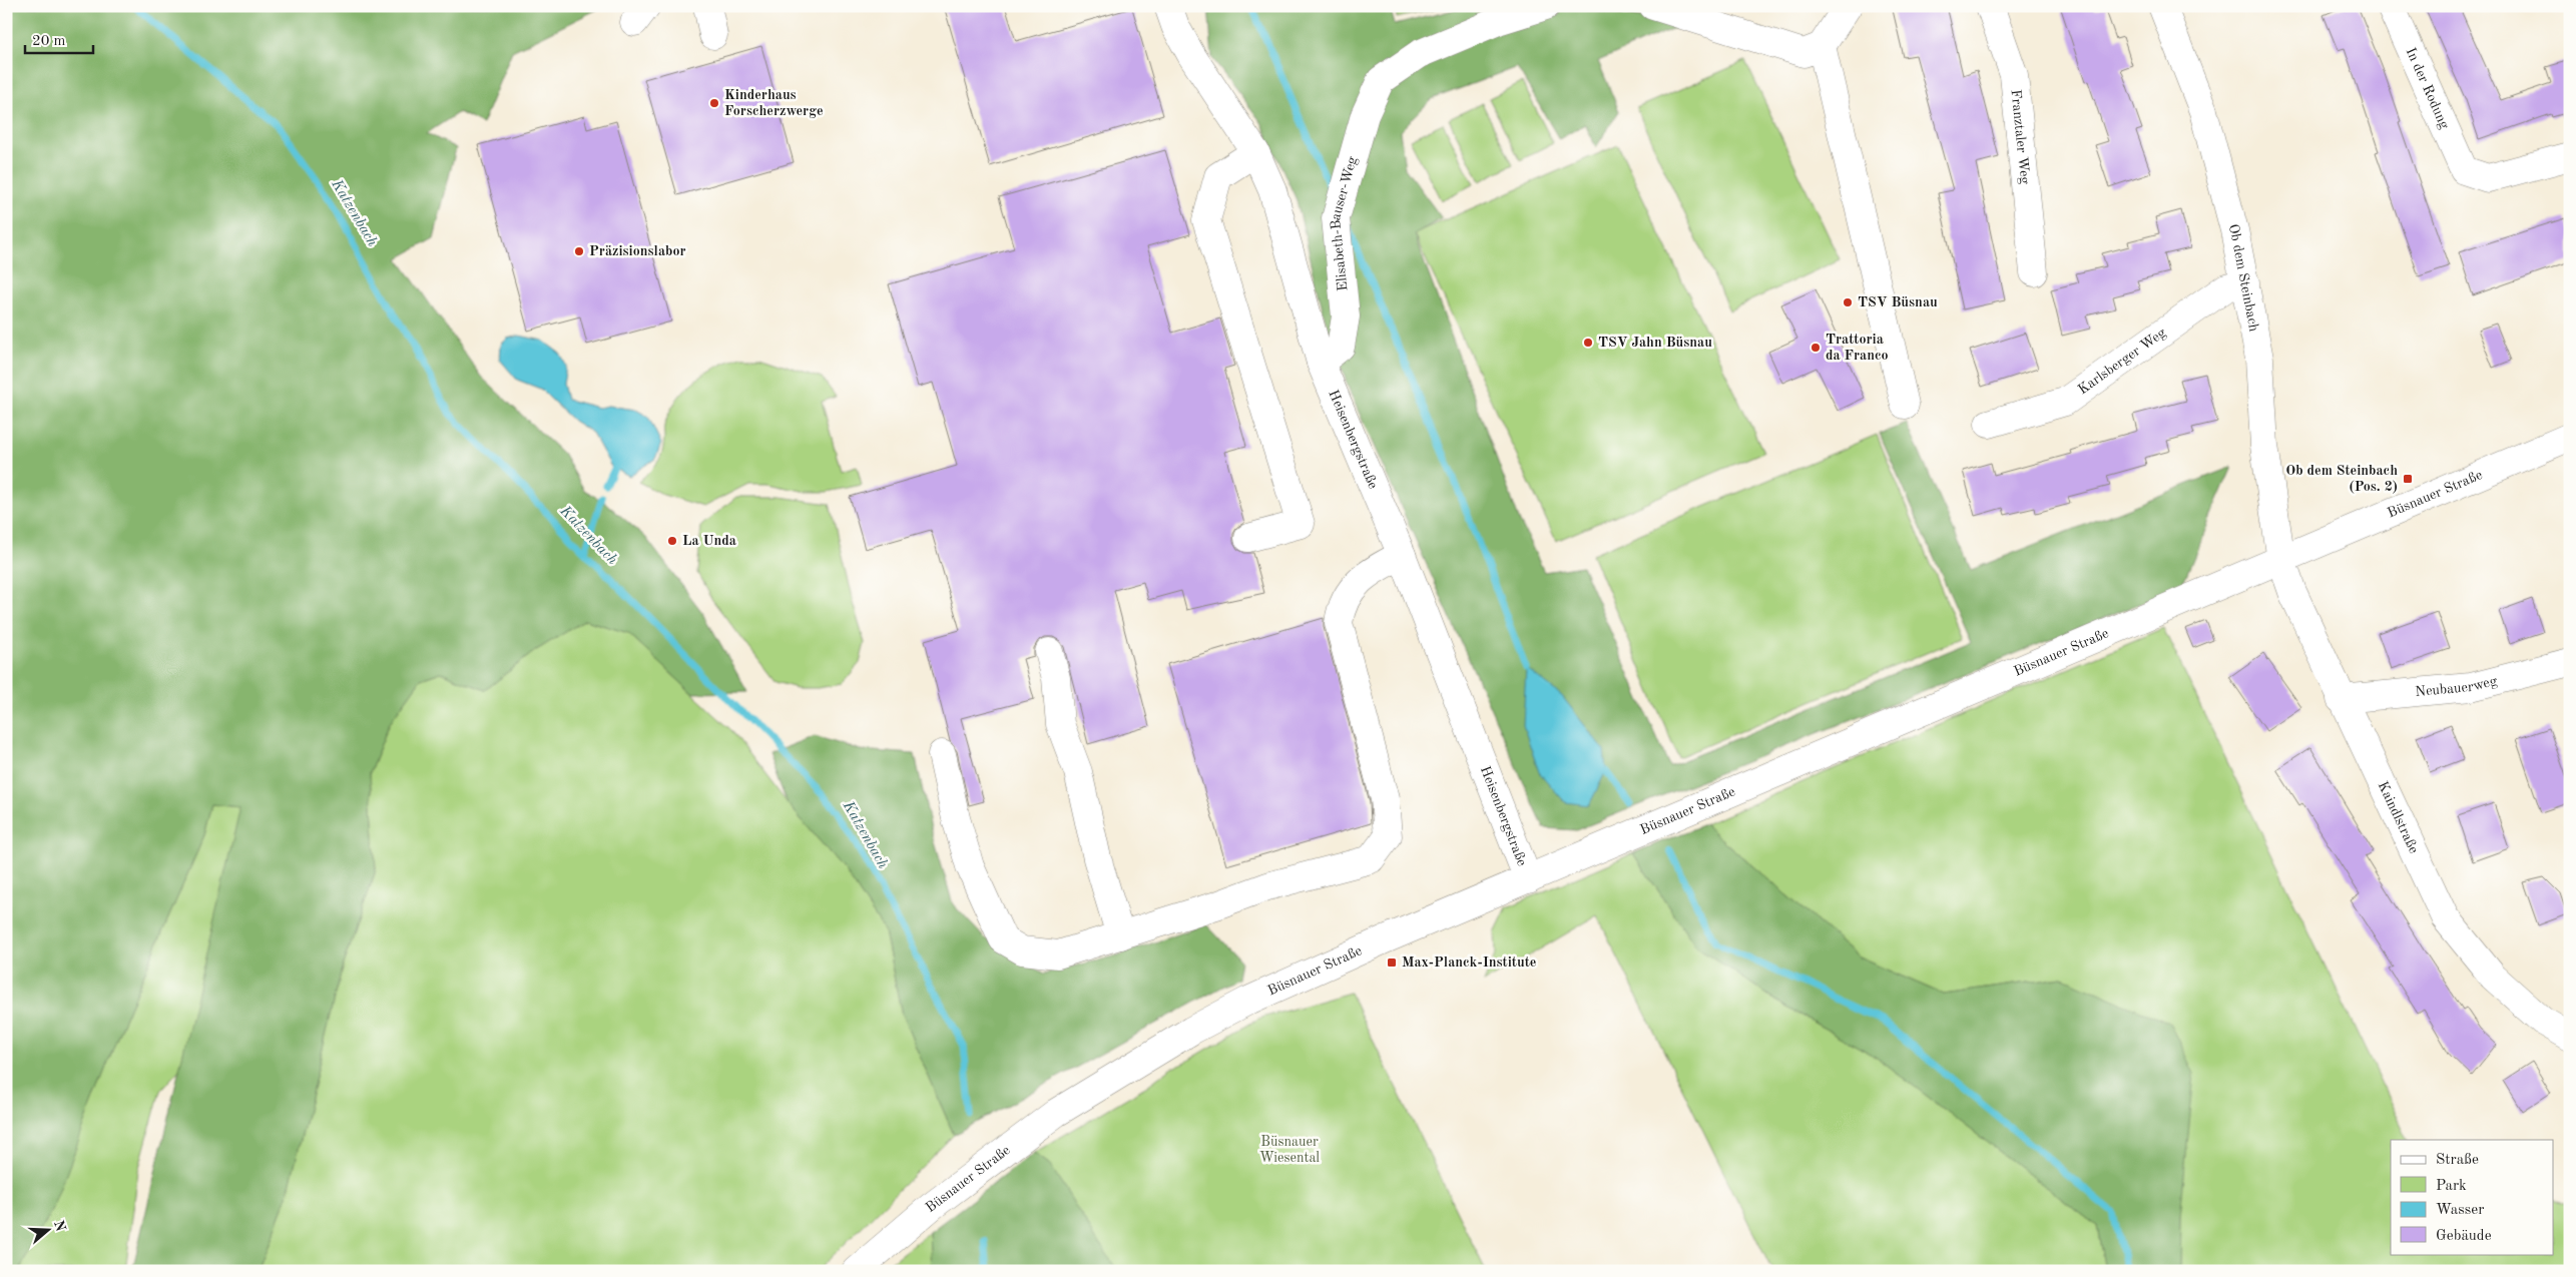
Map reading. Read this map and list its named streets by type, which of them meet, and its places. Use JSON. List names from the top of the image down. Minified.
{"streets":{"street":["In der Rodung","Franztaler Weg","Elisabeth-Bauser-Weg","Ob dem Steinbach","Karlsberger Weg","Heisenbergstraße","Büsnauer Straße","Neubauerweg","Kaindlstraße"]},"crossings":[["Elisabeth-Bauser-Weg","Heisenbergstraße"],["Ob dem Steinbach","Karlsberger Weg"],["Ob dem Steinbach","Büsnauer Straße"],["Ob dem Steinbach","Kaindlstraße"],["Heisenbergstraße","Büsnauer Straße"],["Büsnauer Straße","Kaindlstraße"],["Neubauerweg","Kaindlstraße"]],"water":["Katzenbach"],"parks":["Büsnauer Wiesental"],"places":{"other":["Kinderhaus Forscherzwerge","Präzisionslabor","TSV Büsnau","TSV Jahn Büsnau","Trattoria da Franco","La Unda"],"transit":["Ob dem Steinbach (Pos. 2)","Max-Planck-Institute"]},"legend":["Straße","Park","Wasser","Gebäude"],"scale_bar":"20 m","north":"right"}
